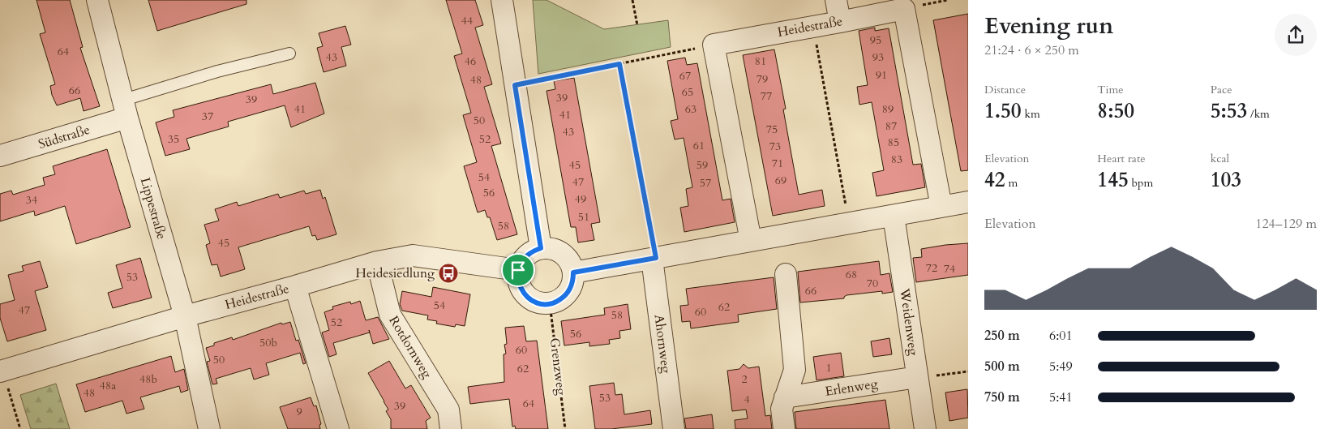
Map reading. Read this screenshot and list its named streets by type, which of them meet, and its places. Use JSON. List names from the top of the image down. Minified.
{"streets":{"street":["Heidestraße","Südstraße","Lippestraße","Weidenweg","Ahornweg","Rotdornweg","Erlenweg"],"path":["Grenzweg"]},"crossings":[["Heidestraße","Lippestraße"],["Heidestraße","Rotdornweg"],["Heidestraße","Grenzweg"],["Südstraße","Lippestraße"],["Weidenweg","Erlenweg"]],"places":{"bus stop":["Heidesiedlung"]},"house_numbers":["44","95","64","43","93","46","81","91","67","79","48","66","65","77","39","39","41","63","89","41","37","50","87","75","43","35","52","85","61","73","83","71","45","59","54","69","47","57","56","49","34","51","58","45","72","74","68","53","70","66","54","62","47","60","58","52","56","50b","60","50","1","62","48b","2","48a","48","53","4","64","39","9"],"page":{"heading":["Evening run","21:24 · 6 × 250 m"],"stats":[["Distance","1.50 km"],["Time","8:50"],["Pace","5:53 /km"],["Elevation","42 m"],["Heart rate","145 bpm"],["kcal","103"]],"chart":["Elevation","124–129 m"],"list":[{"name":"250 m","note":"6:01"},{"name":"500 m","note":"5:49"},{"name":"750 m","note":"5:41"}]}}
